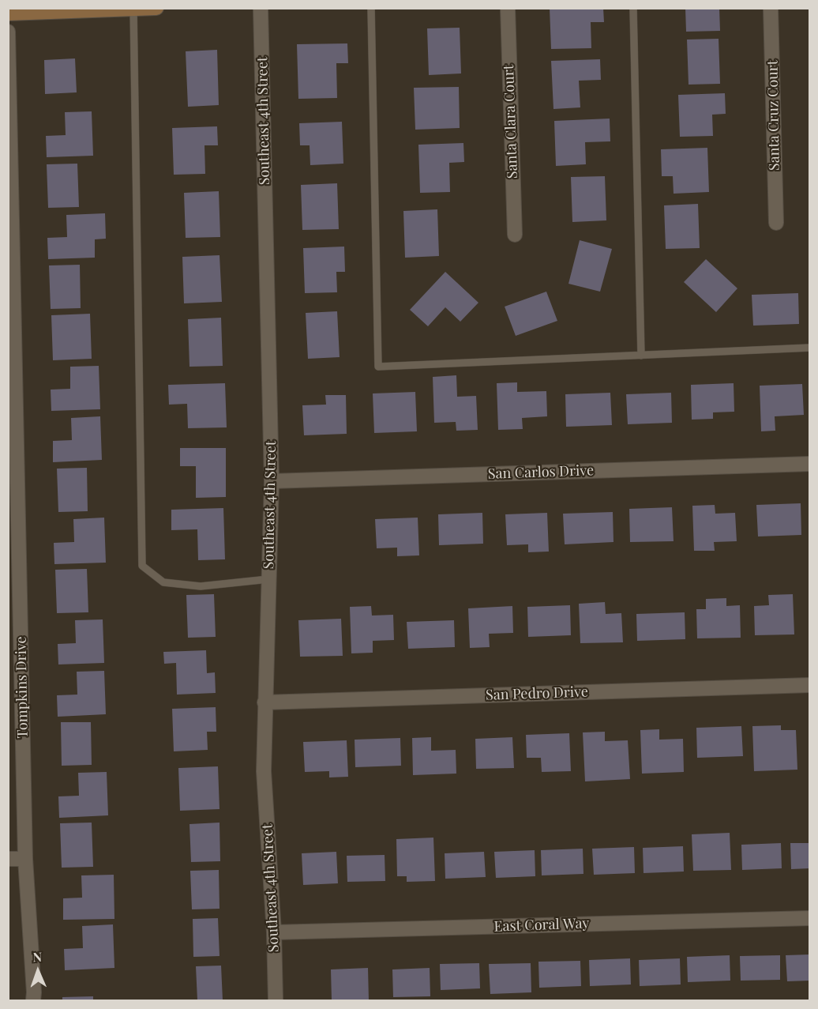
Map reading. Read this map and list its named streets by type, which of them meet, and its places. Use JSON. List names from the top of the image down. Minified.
{"streets":{"street":["Santa Cruz Court","Southeast 4th Street","Santa Clara Court","San Carlos Drive","Tompkins Drive","San Pedro Drive","East Coral Way"]},"crossings":[["Southeast 4th Street","San Carlos Drive"],["Southeast 4th Street","San Pedro Drive"],["Southeast 4th Street","East Coral Way"]],"north":"top"}
